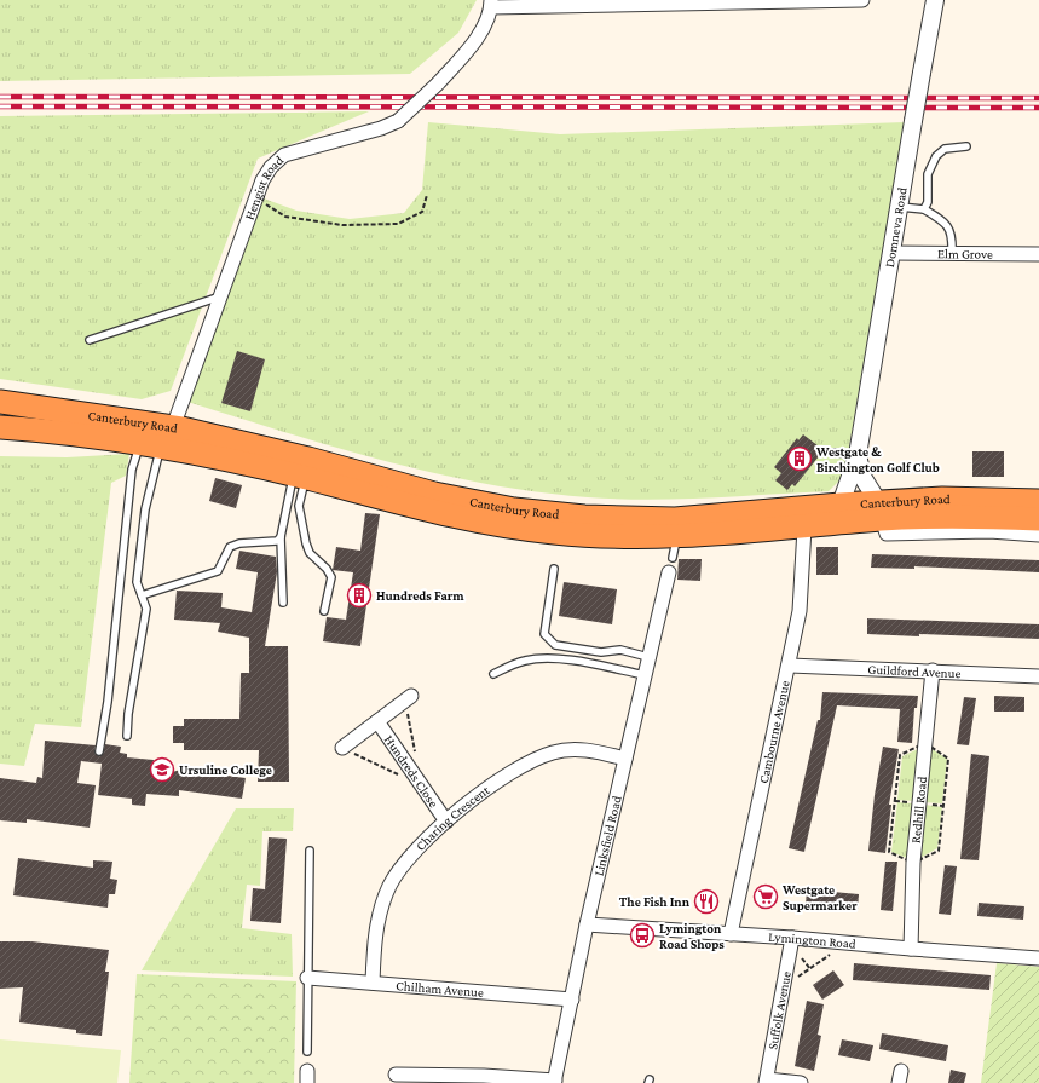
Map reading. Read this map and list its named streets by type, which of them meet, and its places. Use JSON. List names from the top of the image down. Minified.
{"streets":{"highway":["Canterbury Road"],"street":["Hengist Road","Domneva Road","Elm Grove","Guildford Avenue","Cambourne Avenue","Hundreds Close","Redhill Road","Charing Crescent","Linksfield Road","Lymington Road","Chilham Avenue","Suffolk Avenue"]},"crossings":[["Hengist Road","Canterbury Road"],["Domneva Road","Elm Grove"],["Domneva Road","Canterbury Road"],["Canterbury Road","Cambourne Avenue"],["Guildford Avenue","Cambourne Avenue"],["Guildford Avenue","Redhill Road"],["Cambourne Avenue","Lymington Road"],["Hundreds Close","Charing Crescent"],["Redhill Road","Lymington Road"],["Charing Crescent","Linksfield Road"],["Charing Crescent","Chilham Avenue"],["Linksfield Road","Lymington Road"],["Linksfield Road","Chilham Avenue"],["Lymington Road","Suffolk Avenue"]],"places":{"building":["Westgate & Birchington Golf Club","Hundreds Farm"],"school or university":["Ursuline College"],"supermarket":["Westgate Supermarker"],"restaurant":["The Fish Inn"],"bus stop":["Lymington Road Shops"]}}
